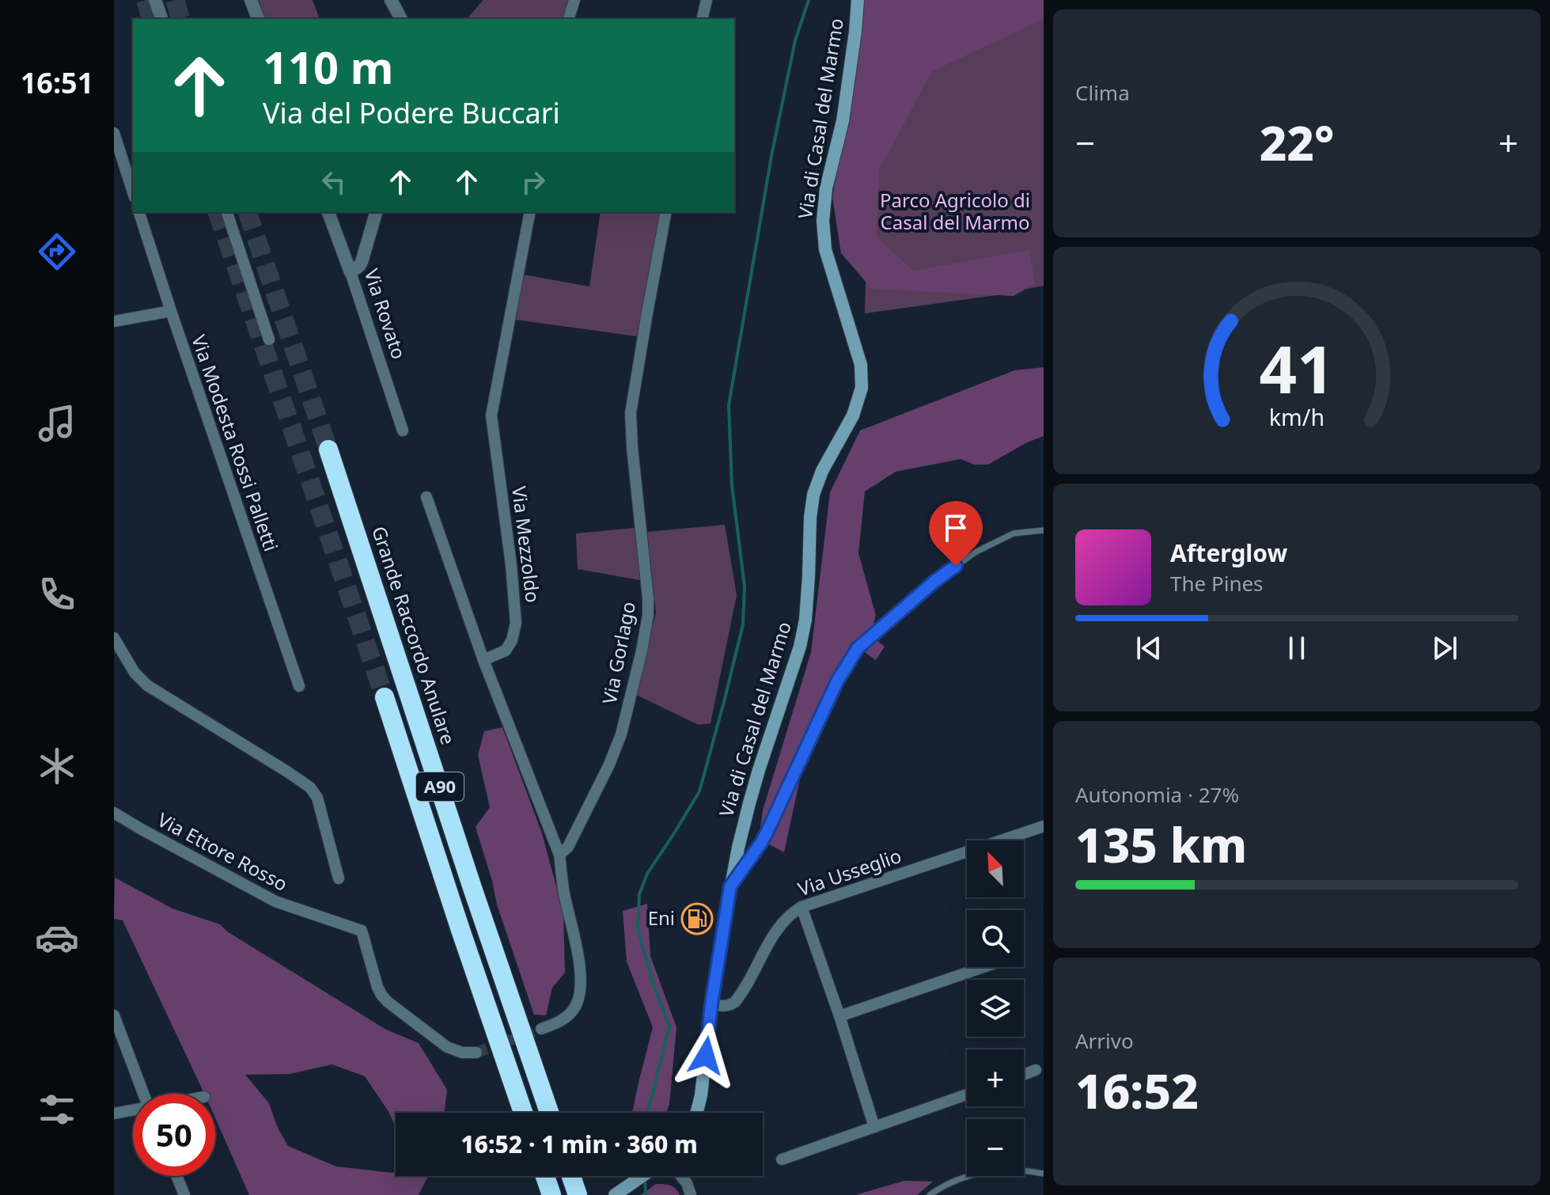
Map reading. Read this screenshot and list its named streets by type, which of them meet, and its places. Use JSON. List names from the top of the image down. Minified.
{"streets":{"highway":["Grande Raccordo Anulare","A90"],"main road":["Via di Casal del Marmo"],"street":["Via Rovato","Via Modesta Rossi Palletti","Via Mezzoldo","Via Gorlago","Via Ettore Rosso","Via Usseglio"]},"crossings":[["Via di Casal del Marmo","Via Usseglio"]],"parks":["Parco Agricolo di Casal del Marmo"],"places":{"fuel station":["Eni"]},"north":"top left","page":{"tabs":"16:51","tile":["Clima",["Autonomia · 27%","135 km"],["Arrivo","16:52"]],"turn":["110 m","Via del Podere Buccari"],"heat":["−","22°","+"],"song":["Afterglow","The Pines"],"map_buttons":["+","−"],"limit":"50","trip":"16:52 · 1 min · 360 m","gauge":["41","km/h"]}}
